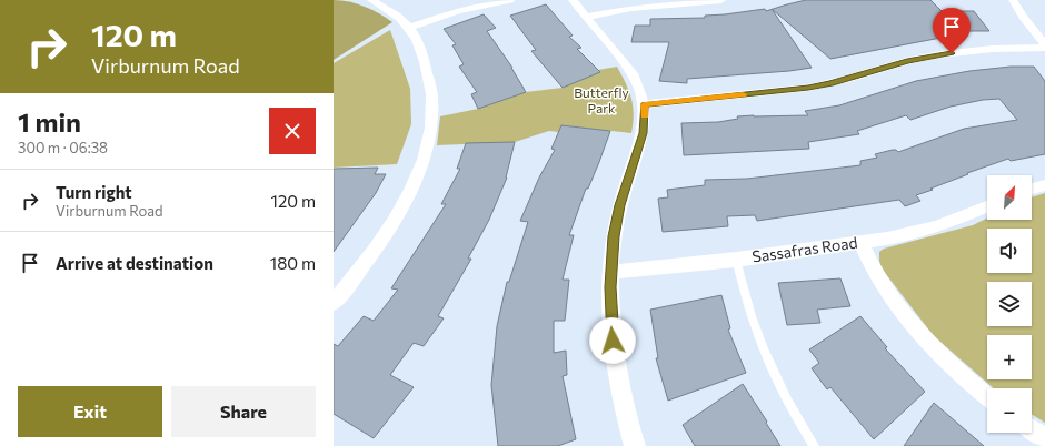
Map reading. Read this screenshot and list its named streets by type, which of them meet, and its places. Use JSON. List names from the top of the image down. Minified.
{"streets":{"street":["Sassafras Road"]},"parks":["Butterfly Park"],"north":"top right","page":{"turn":["120 m","Virburnum Road"],"heading":["1 min","300 m · 06:38"],"list":[{"name":"Turn right","note":"Virburnum Road","value":"120 m"},{"name":"Arrive at destination","value":"180 m"}],"map_buttons":["+","−"],"buttons":["Exit","Share"]}}
